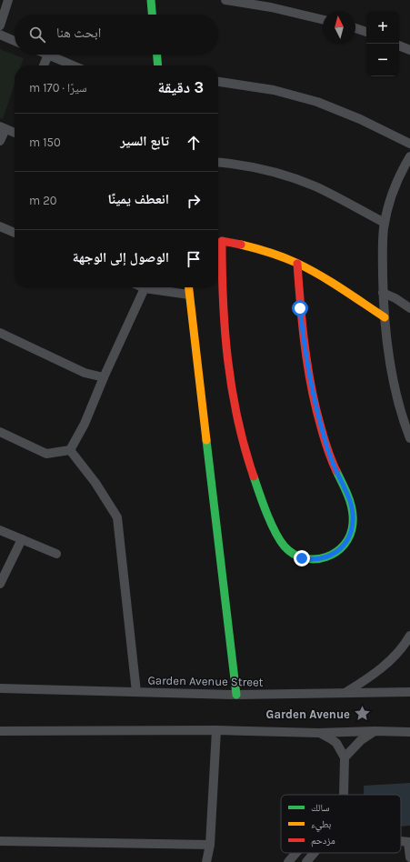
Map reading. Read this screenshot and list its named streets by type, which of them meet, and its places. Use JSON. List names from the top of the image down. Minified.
{"streets":{"street":["Garden Avenue Street"]},"places":{"place":["Garden Avenue"]},"legend":["سالك","بطيء","مزدحم"],"north":"top","page":{"map_buttons":["+","−"],"search":"ابحث هنا","heading":["3 دقيقة","سيرًا · 170 m"],"list":[["تابع السير","150 m"],["انعطف يمينًا","20 m"],"الوصول إلى الوجهة"]}}
